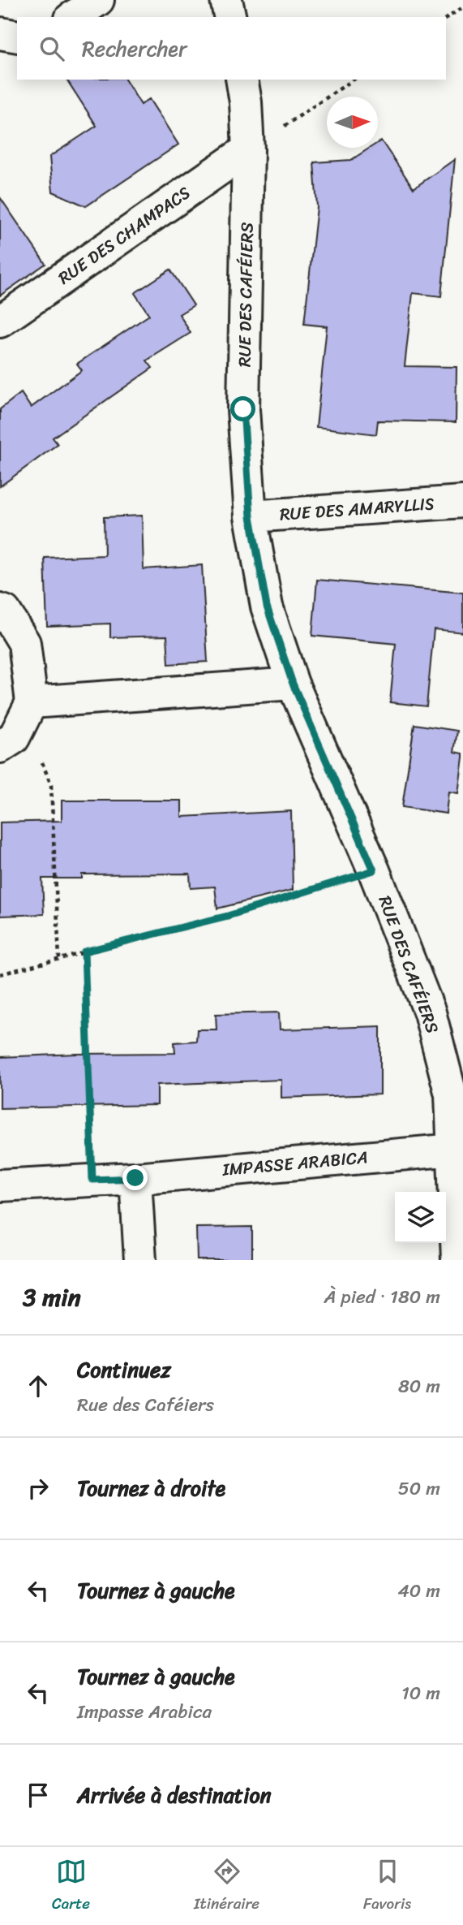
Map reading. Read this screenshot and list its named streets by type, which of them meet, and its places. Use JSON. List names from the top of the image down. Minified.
{"streets":{"street":["RUE DES CHAMPACS","RUE DES CAFÉIERS","RUE DES AMARYLLIS","IMPASSE ARABICA"]},"crossings":[["RUE DES CHAMPACS","RUE DES CAFÉIERS"],["RUE DES CAFÉIERS","RUE DES AMARYLLIS"],["RUE DES CAFÉIERS","IMPASSE ARABICA"]],"north":"right","page":{"search":"Rechercher","heading":["3 min","À pied · 180 m"],"list":[["Continuez","Rue des Caféiers","80 m"],["Tournez à droite","50 m"],["Tournez à gauche","40 m"],["Tournez à gauche","Impasse Arabica","10 m"],"Arrivée à destination"],"nav":["Carte","Itinéraire","Favoris"]}}
